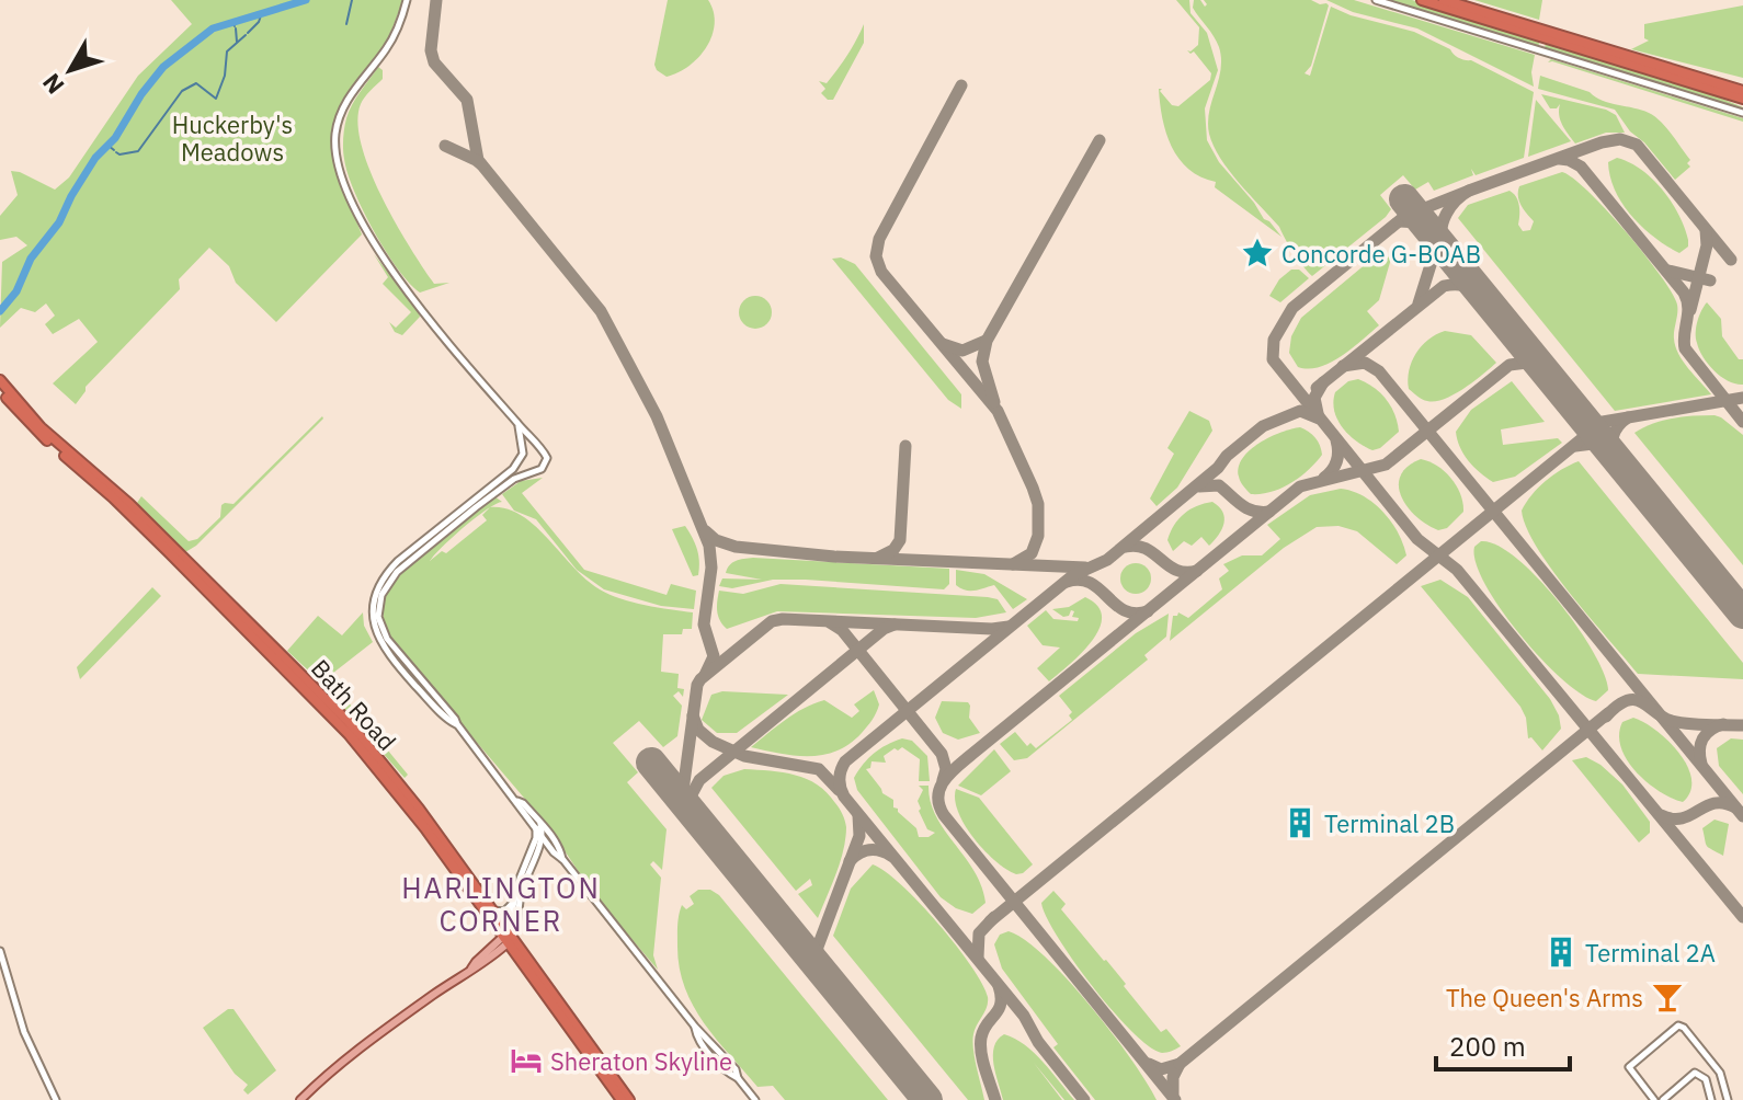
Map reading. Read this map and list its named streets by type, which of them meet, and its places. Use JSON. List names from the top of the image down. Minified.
{"streets":{"highway":["Bath Road"]},"districts":["HARLINGTON CORNER"],"parks":["Huckerby's Meadows"],"places":{"place":["Concorde G-BOAB"],"building":["Terminal 2B","Terminal 2A"],"bar":["The Queen's Arms"],"hotel":["Sheraton Skyline"]},"scale_bar":"200 m","north":"bottom left"}
